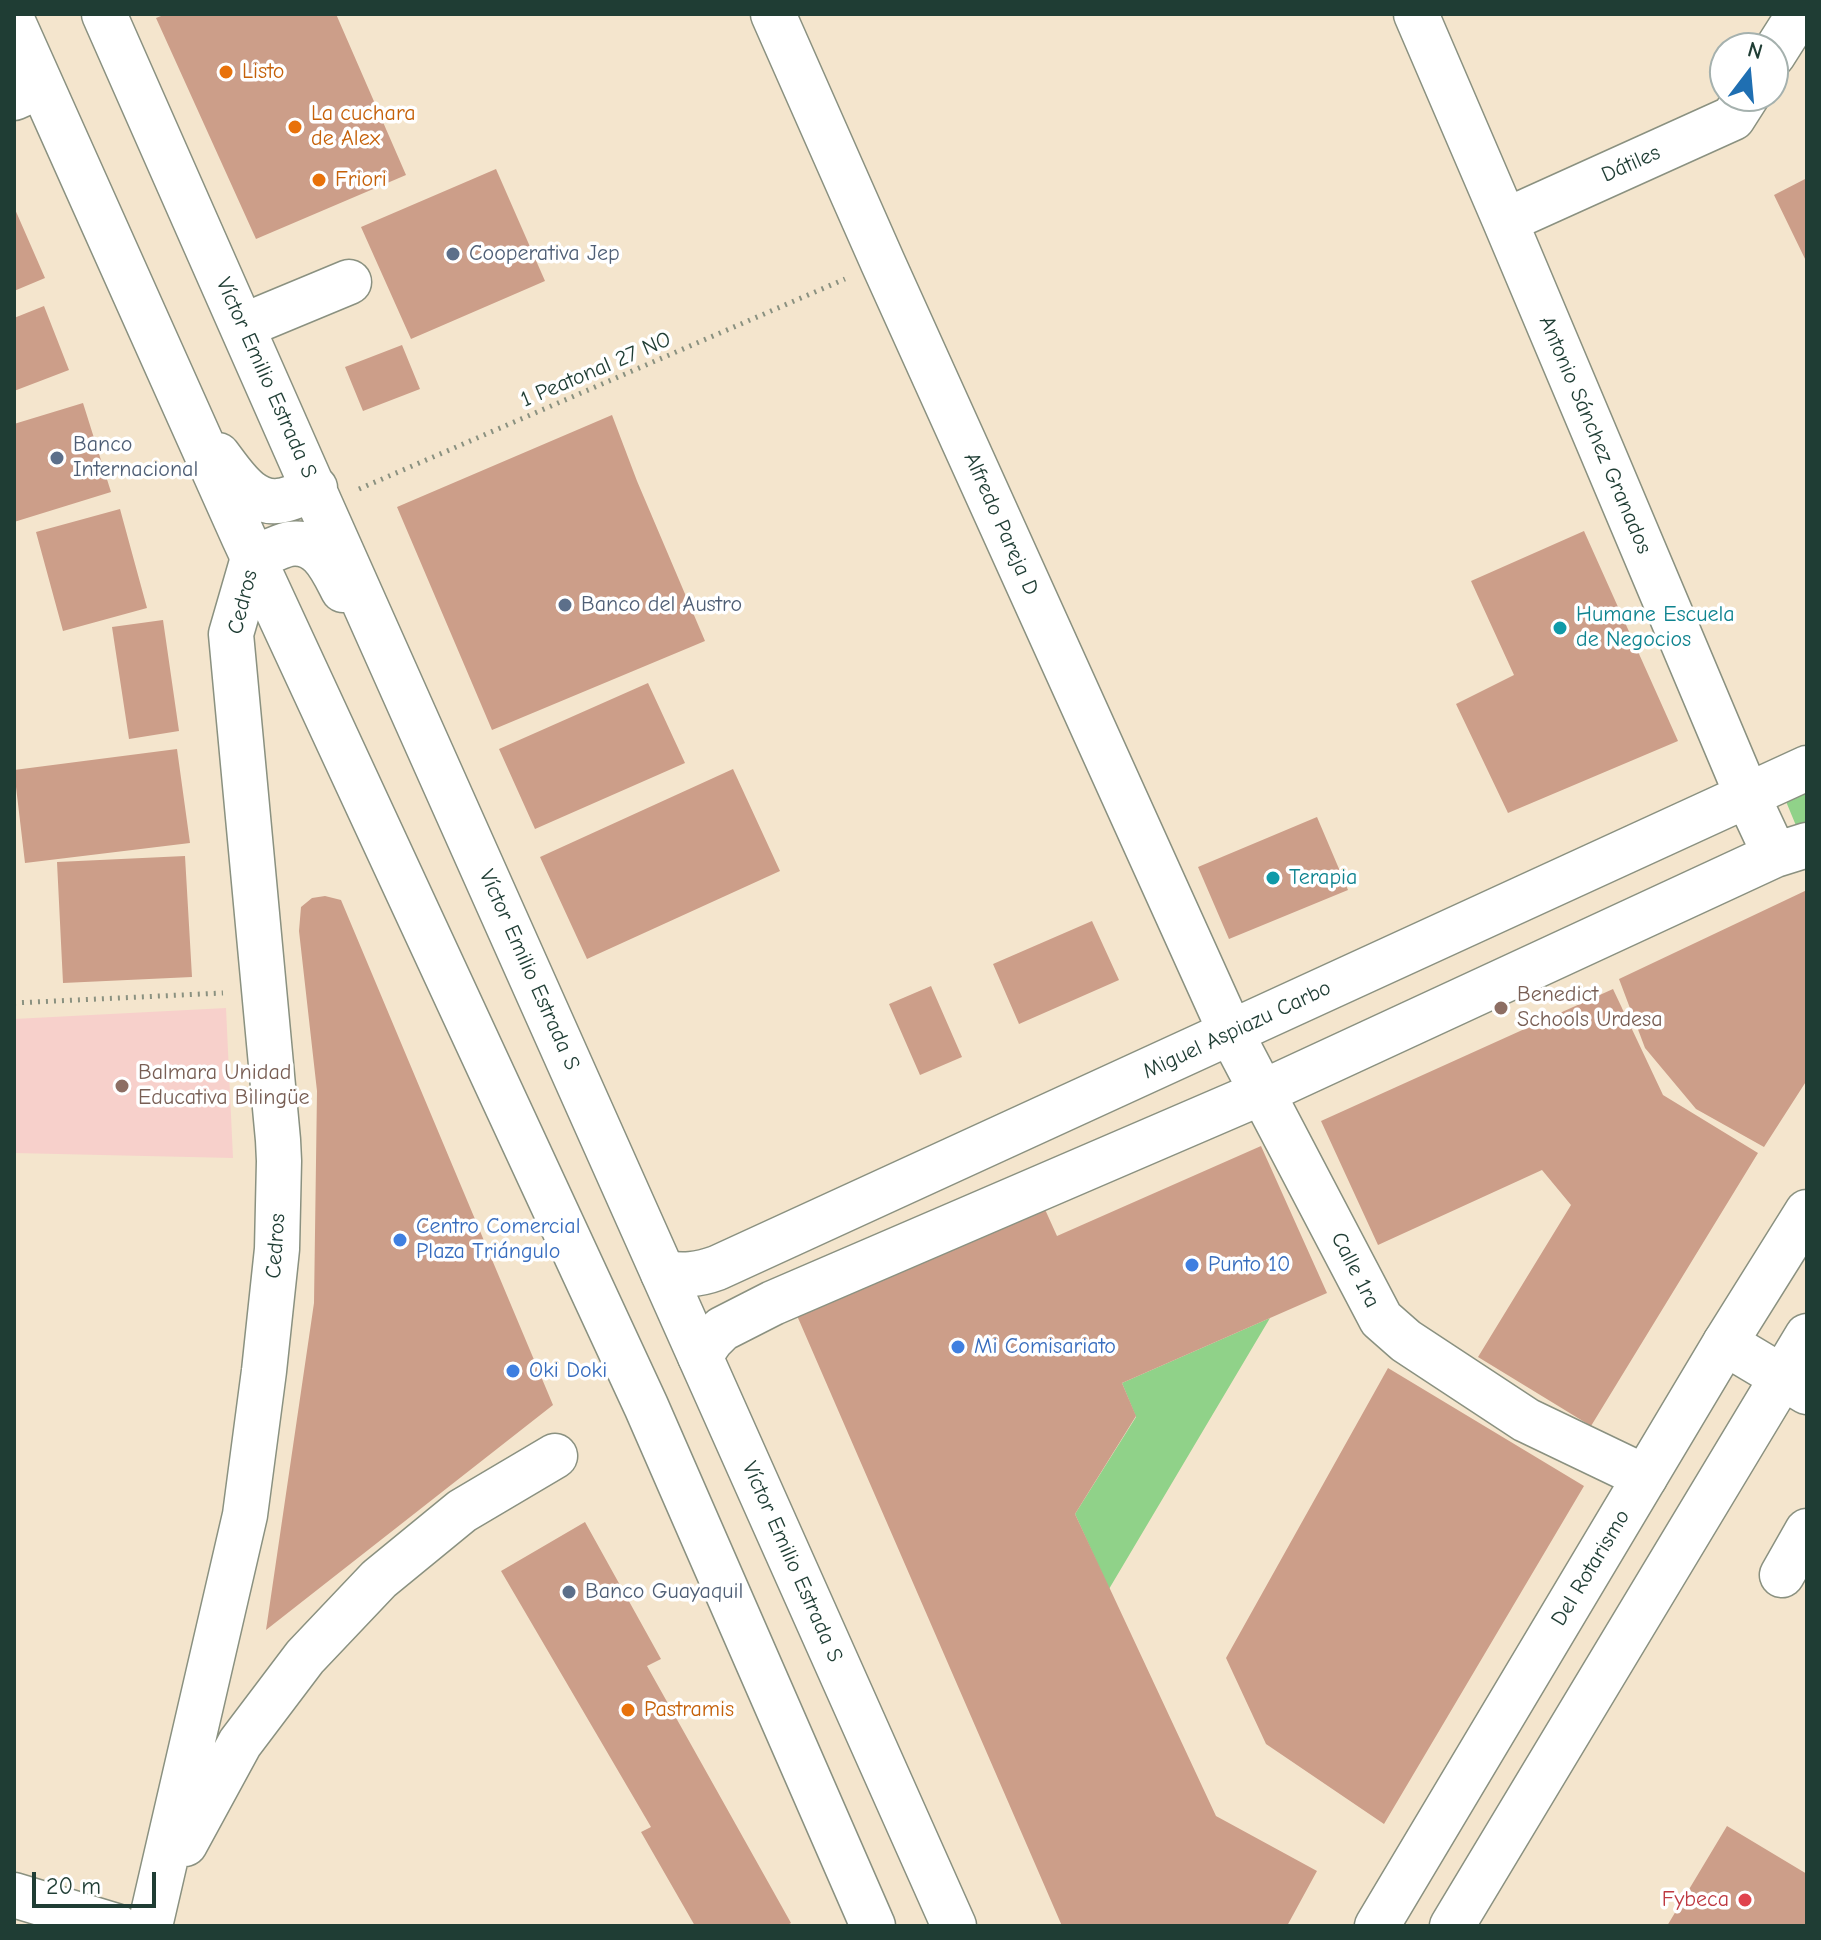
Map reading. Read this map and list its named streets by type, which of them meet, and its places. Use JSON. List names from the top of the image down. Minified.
{"streets":{"street":["Dátiles","Víctor Emilio Estrada S","Antonio Sánchez Granados","Alfredo Pareja D","Cedros","Miguel Aspiazu Carbo","Calle 1ra","Del Rotarismo"],"path":["1 Peatonal 27 NO"]},"crossings":[["Dátiles","Antonio Sánchez Granados"],["1 Peatonal 27 NO","Víctor Emilio Estrada S"],["1 Peatonal 27 NO","Alfredo Pareja D"],["Víctor Emilio Estrada S","Miguel Aspiazu Carbo"],["Antonio Sánchez Granados","Miguel Aspiazu Carbo"],["Alfredo Pareja D","Miguel Aspiazu Carbo"],["Alfredo Pareja D","Calle 1ra"],["Miguel Aspiazu Carbo","Calle 1ra"],["Calle 1ra","Del Rotarismo"]],"places":["Listo","La cuchara de Alex","Friori","Cooperativa Jep","Banco Internacional","Banco del Austro","Humane Escuela de Negocios","Terapia","Benedict Schools Urdesa","Balmara Unidad Educativa Bilingüe","Centro Comercial Plaza Triángulo","Punto 10","Mi Comisariato","Oki Doki","Banco Guayaquil","Pastramis","Fybeca"],"scale_bar":"20 m","north":"top"}
